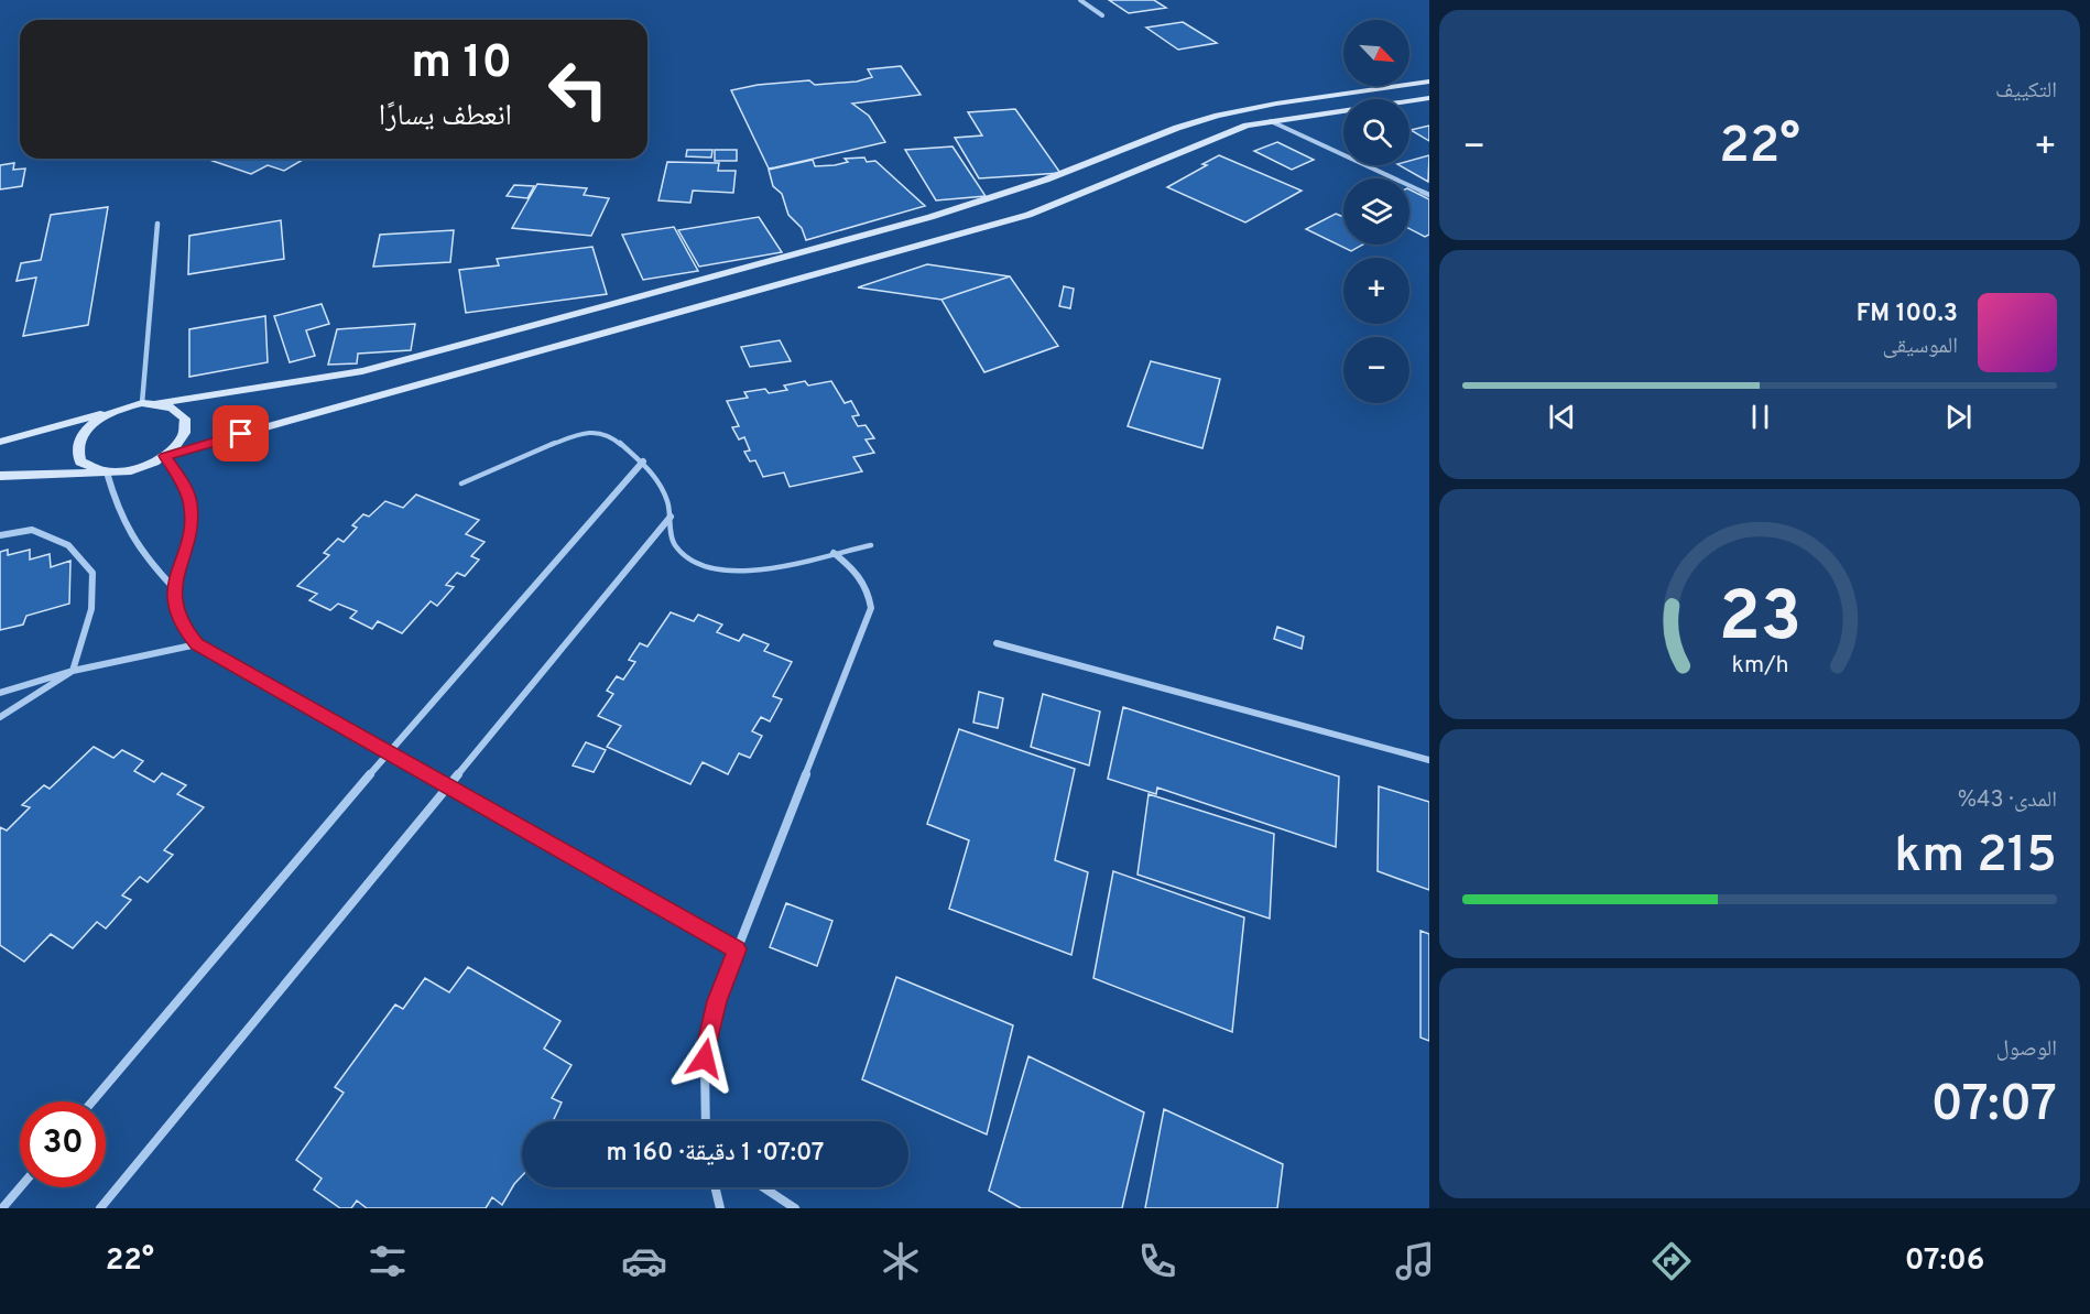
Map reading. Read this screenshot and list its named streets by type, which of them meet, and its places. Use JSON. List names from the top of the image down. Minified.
{"north":"bottom right","page":{"tile":["التكييف",["المدى · 43%","215 km"],["الوصول","07:07"]],"map_buttons":["+","−"],"turn":["10 m","انعطف يسارًا"],"heat":["−","22°","+"],"song":["100.3 FM","الموسيقى"],"limit":"30","trip":"07:07 · 1 دقيقة · 160 m","tabs":["07:06","22°"],"gauge":["23","km/h"]}}
